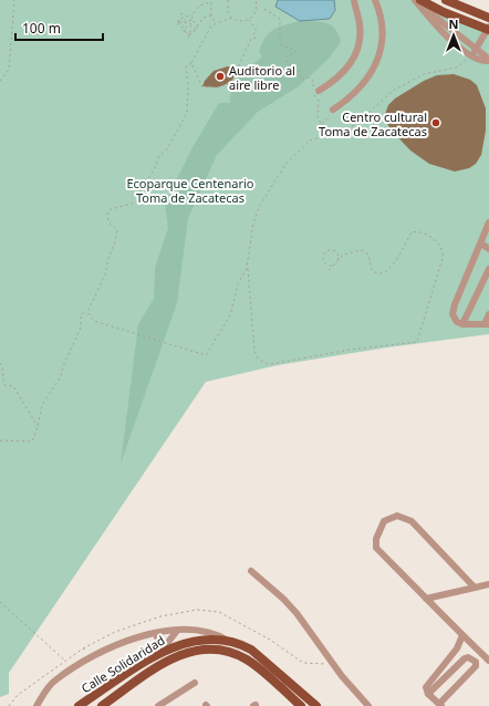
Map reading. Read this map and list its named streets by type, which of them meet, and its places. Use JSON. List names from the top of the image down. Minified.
{"streets":{"main road":["Calle Solidaridad"]},"parks":["Ecoparque Centenario Toma de Zacatecas"],"places":["Auditorio al aire libre","Centro cultural Toma de Zacatecas"],"scale_bar":"100 m","north":"top"}
